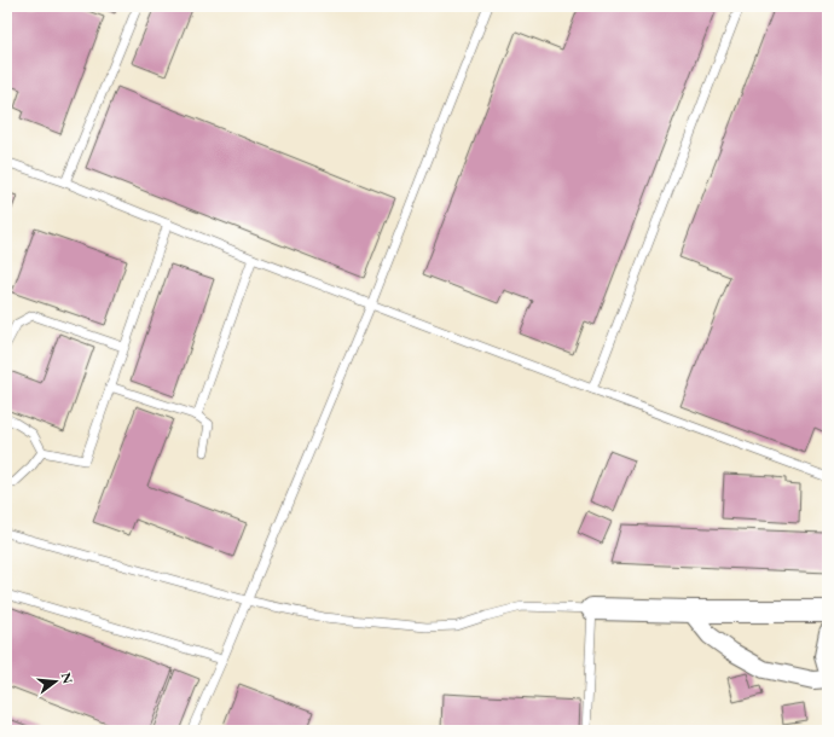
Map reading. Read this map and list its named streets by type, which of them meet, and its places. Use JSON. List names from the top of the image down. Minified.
{"north":"right"}
